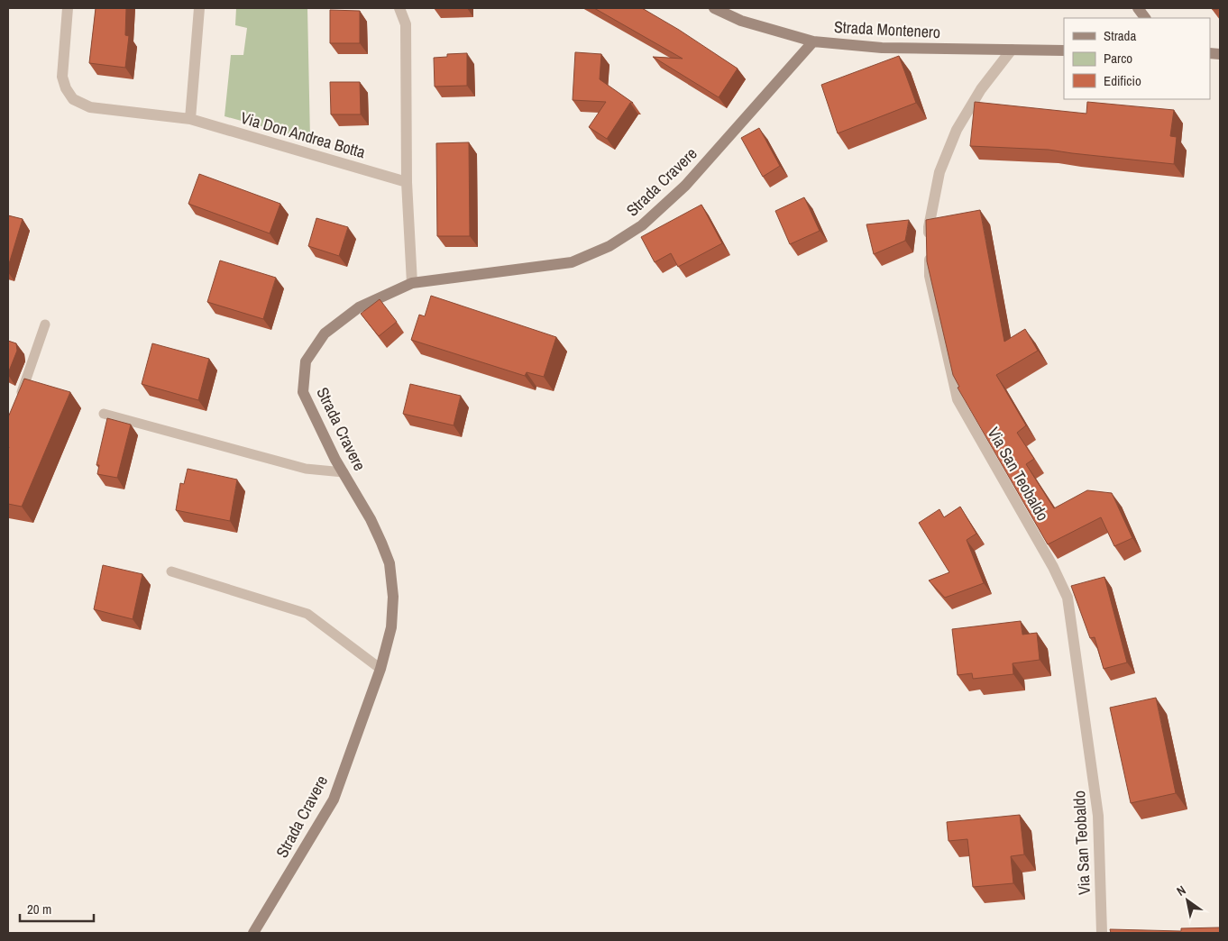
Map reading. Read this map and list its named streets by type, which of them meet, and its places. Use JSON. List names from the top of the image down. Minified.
{"streets":{"street":["Strada Montenero","Via Don Andrea Botta","Strada Cravere","Via San Teobaldo"]},"crossings":[["Strada Montenero","Strada Cravere"],["Strada Montenero","Via San Teobaldo"]],"legend":["Strada","Parco","Edificio"],"scale_bar":"20 m","north":"top left"}
